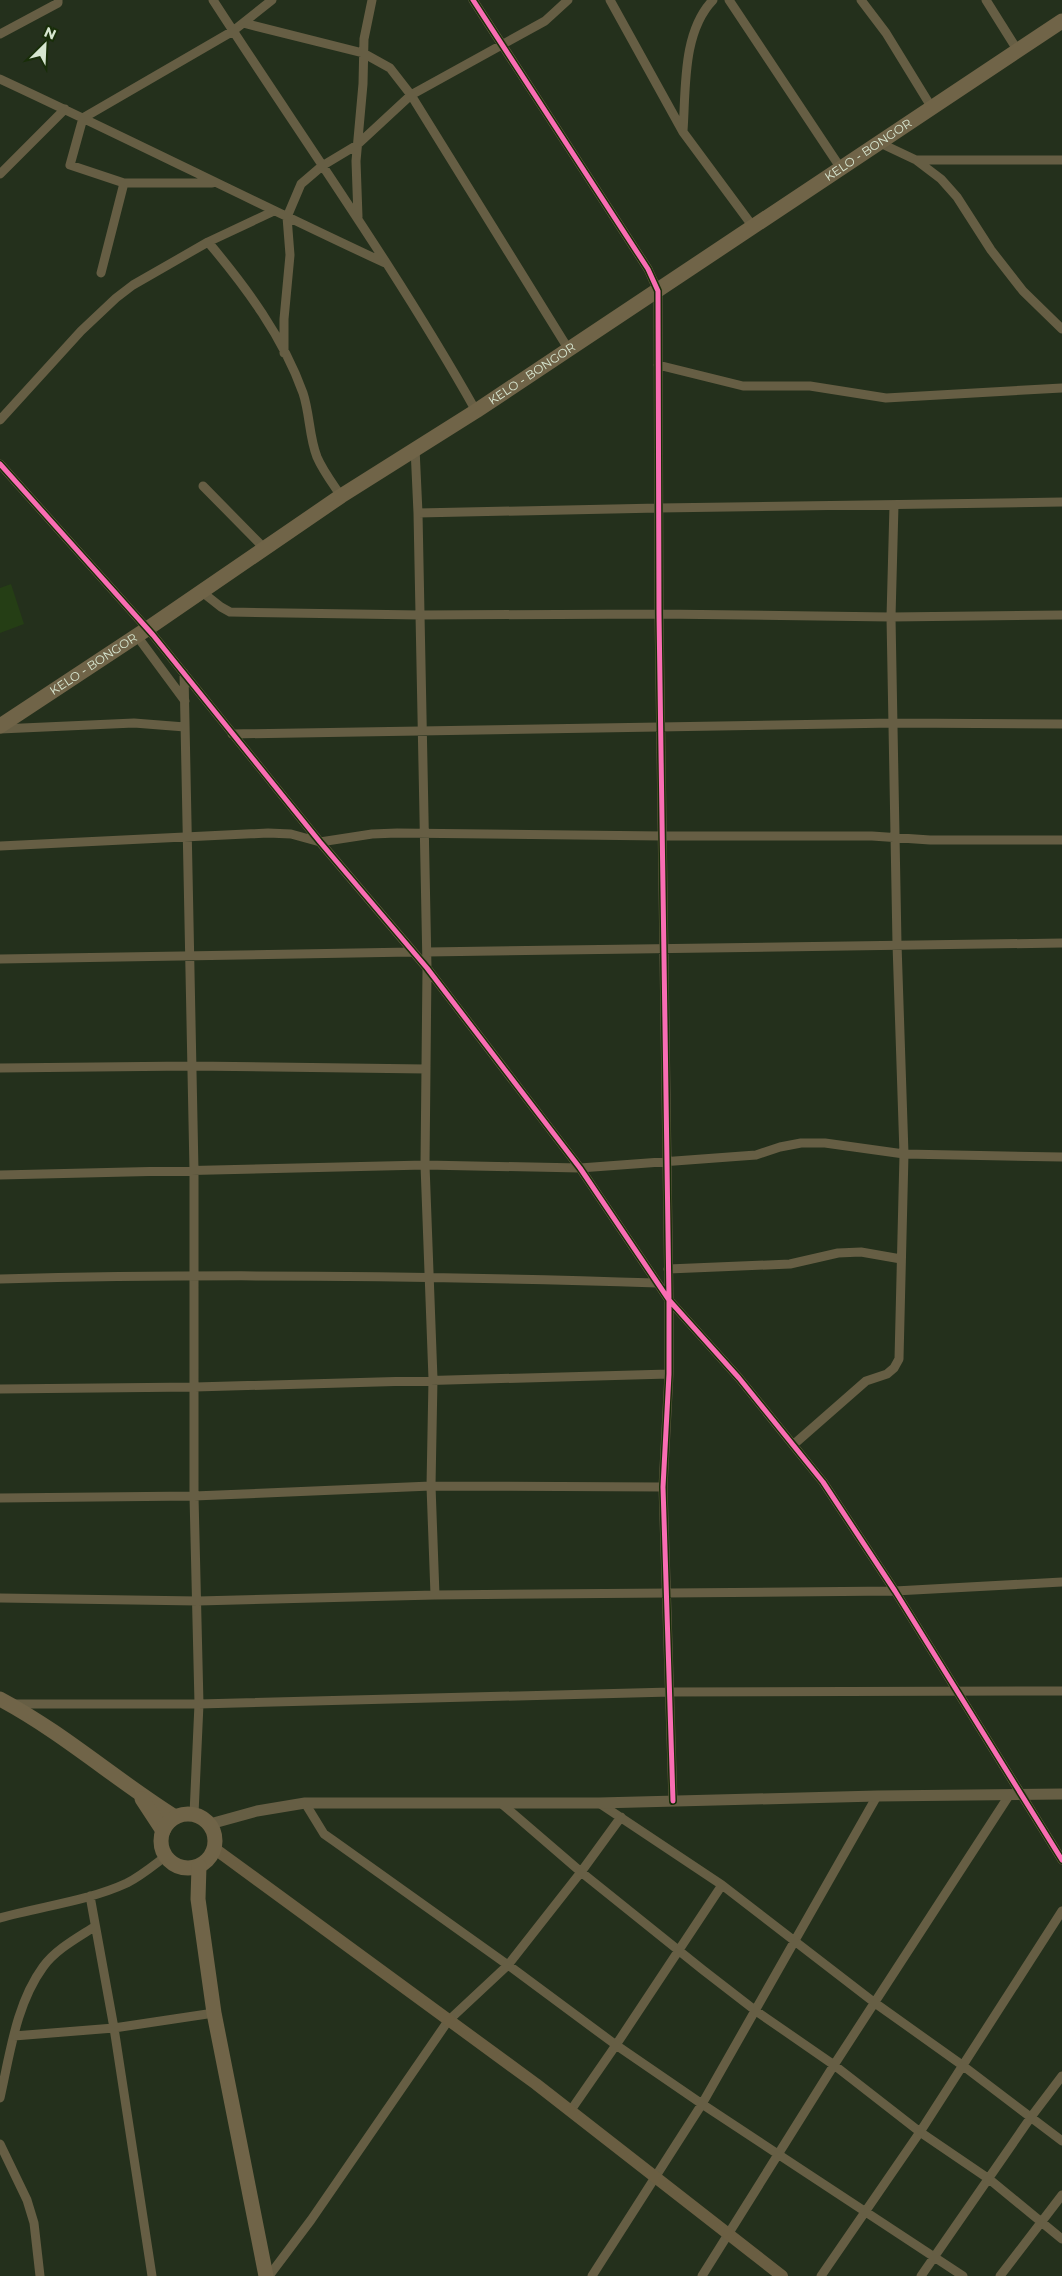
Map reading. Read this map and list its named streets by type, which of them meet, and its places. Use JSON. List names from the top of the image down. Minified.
{"streets":{"highway":["KELO - BONGOR"]},"north":"top right"}
